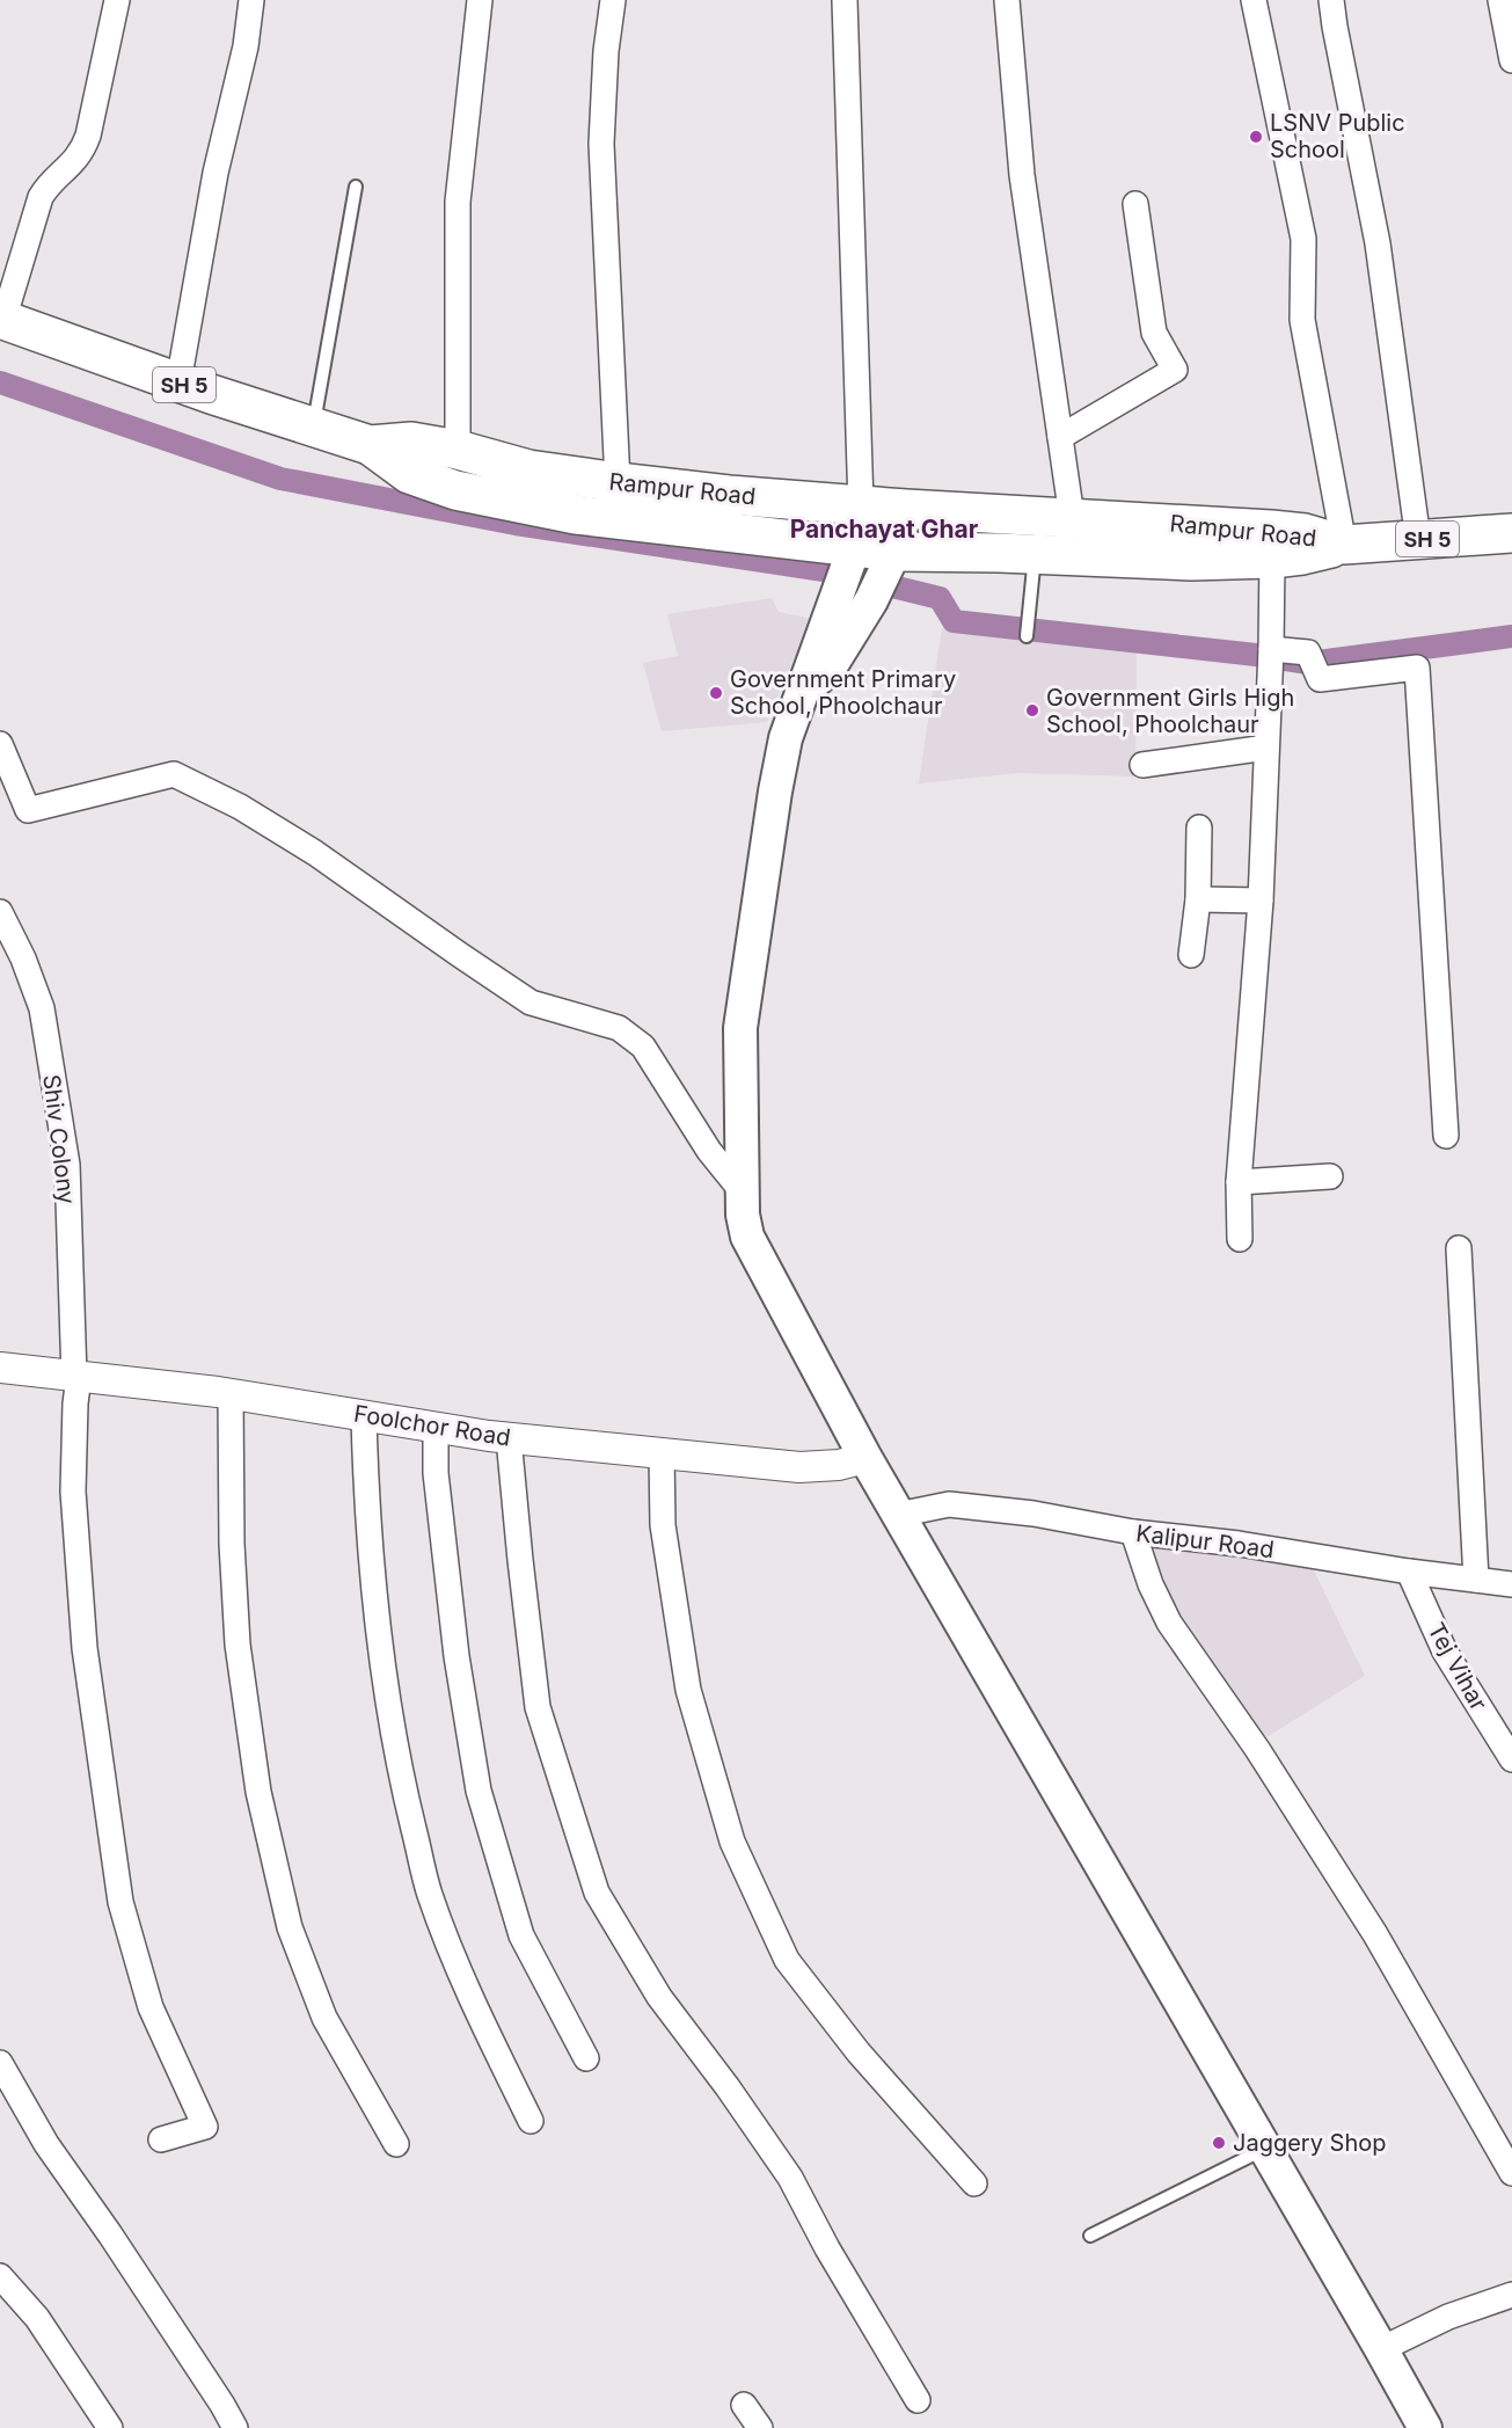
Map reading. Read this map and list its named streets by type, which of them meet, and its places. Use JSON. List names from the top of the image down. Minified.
{"streets":{"main road":["SH 5","Rampur Road"],"street":["Shiv Colony","Foolchor Road","Kalipur Road","Tej Vihar"]},"crossings":[["Shiv Colony","Foolchor Road"],["Kalipur Road","Tej Vihar"]],"districts":["Panchayat Ghar"],"places":["LSNV Public School","Government Primary School, Phoolchaur","Government Girls High School, Phoolchaur","Jaggery Shop"]}
